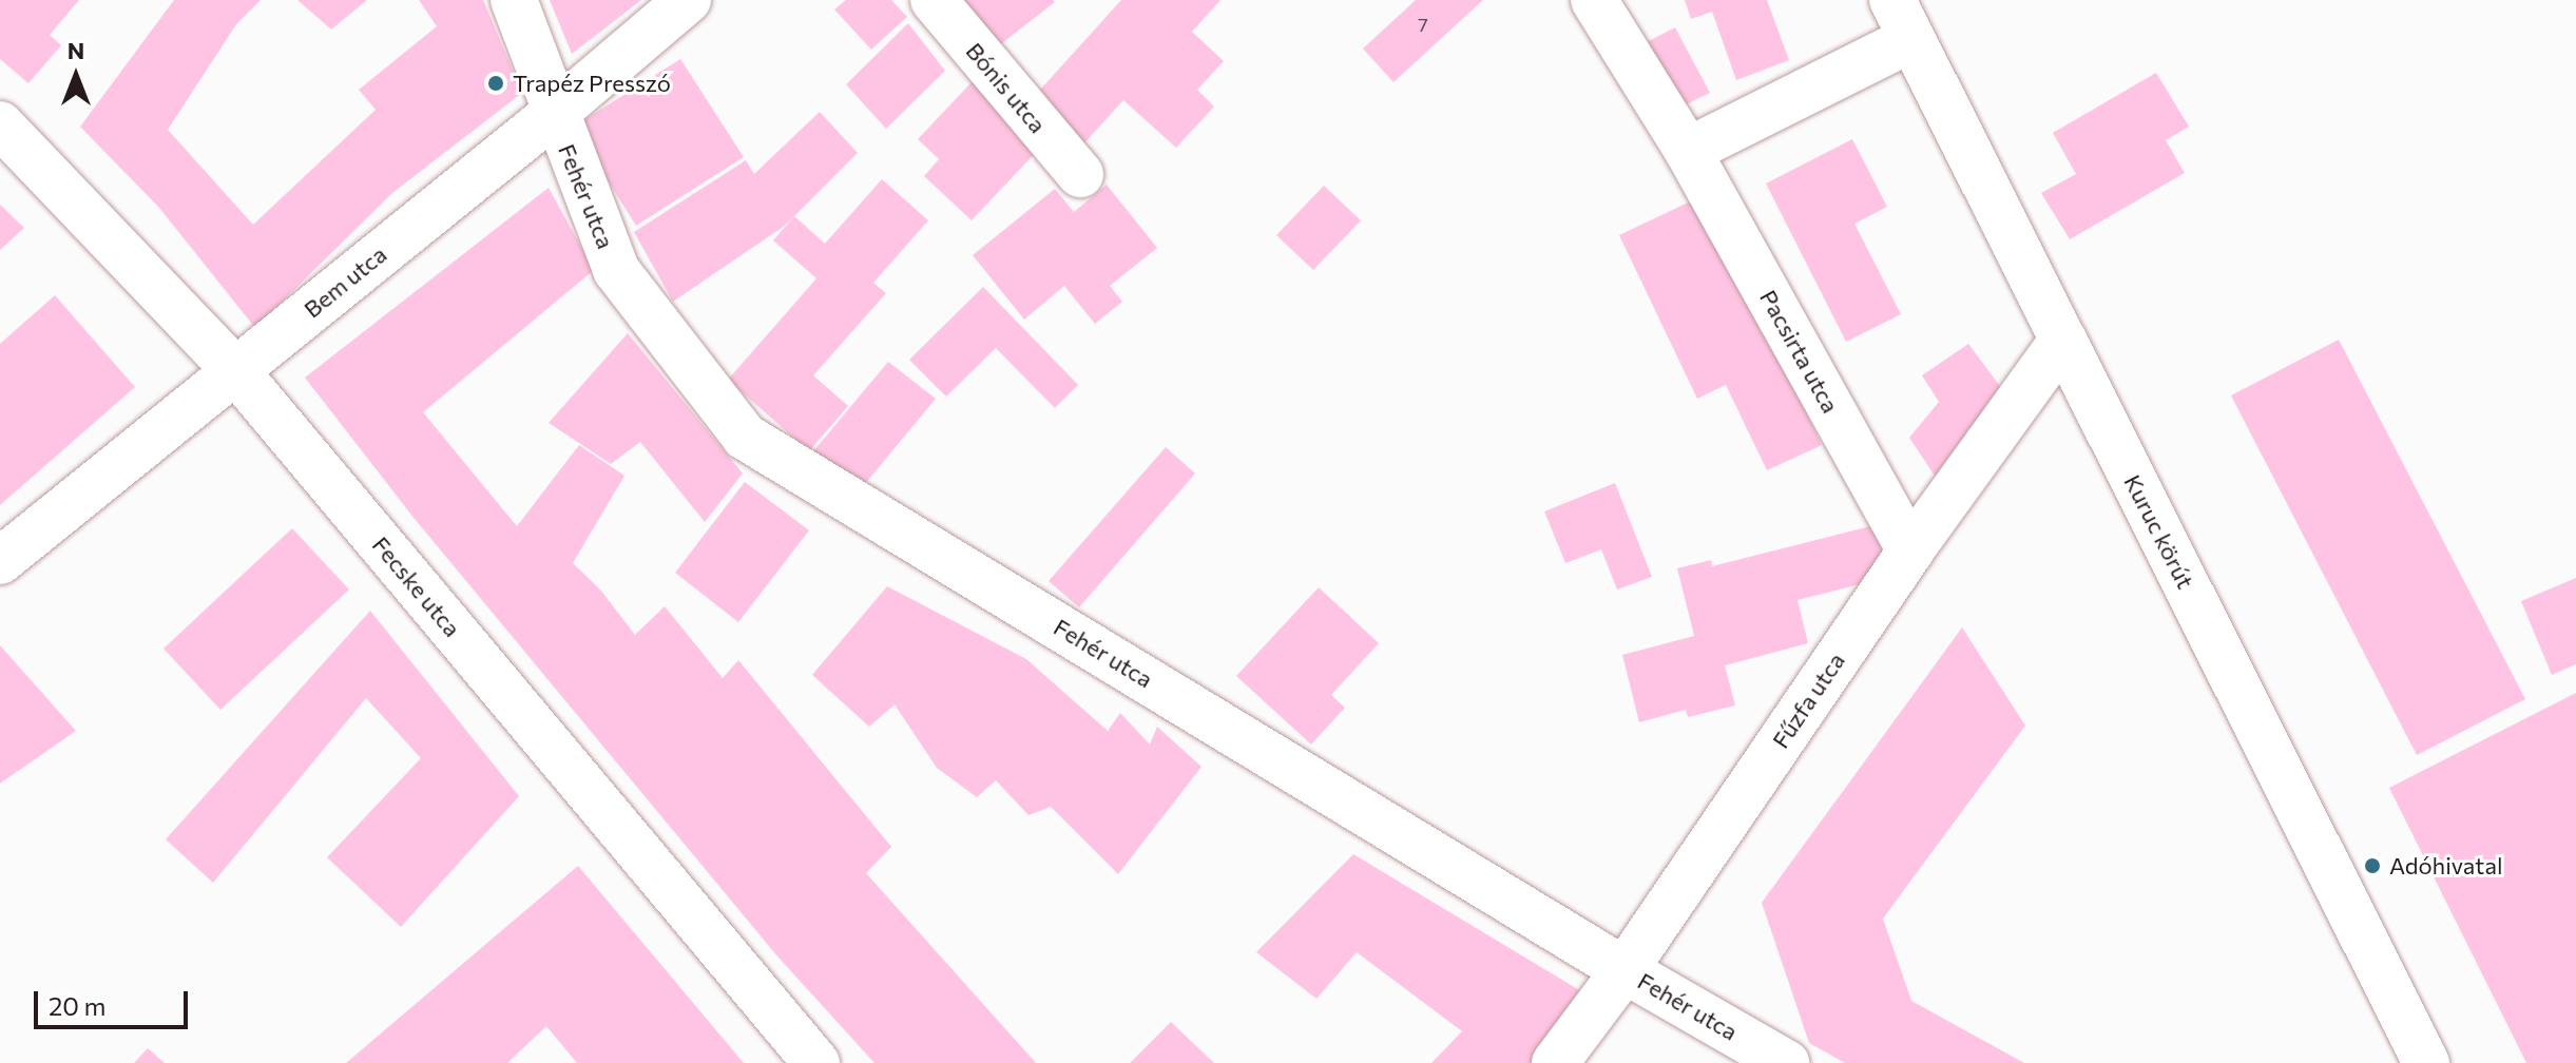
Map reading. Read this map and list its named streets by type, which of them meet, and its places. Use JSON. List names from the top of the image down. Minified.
{"streets":{"street":["Bónis utca","Fehér utca","Bem utca","Pacsirta utca","Kuruc körút","Fecske utca","Fűzfa utca"]},"crossings":[["Fehér utca","Bem utca"],["Fehér utca","Fűzfa utca"],["Bem utca","Fecske utca"],["Pacsirta utca","Fűzfa utca"],["Kuruc körút","Fűzfa utca"]],"places":["Trapéz Presszó","Adóhivatal"],"house_numbers":["7"],"scale_bar":"20 m","north":"top"}
